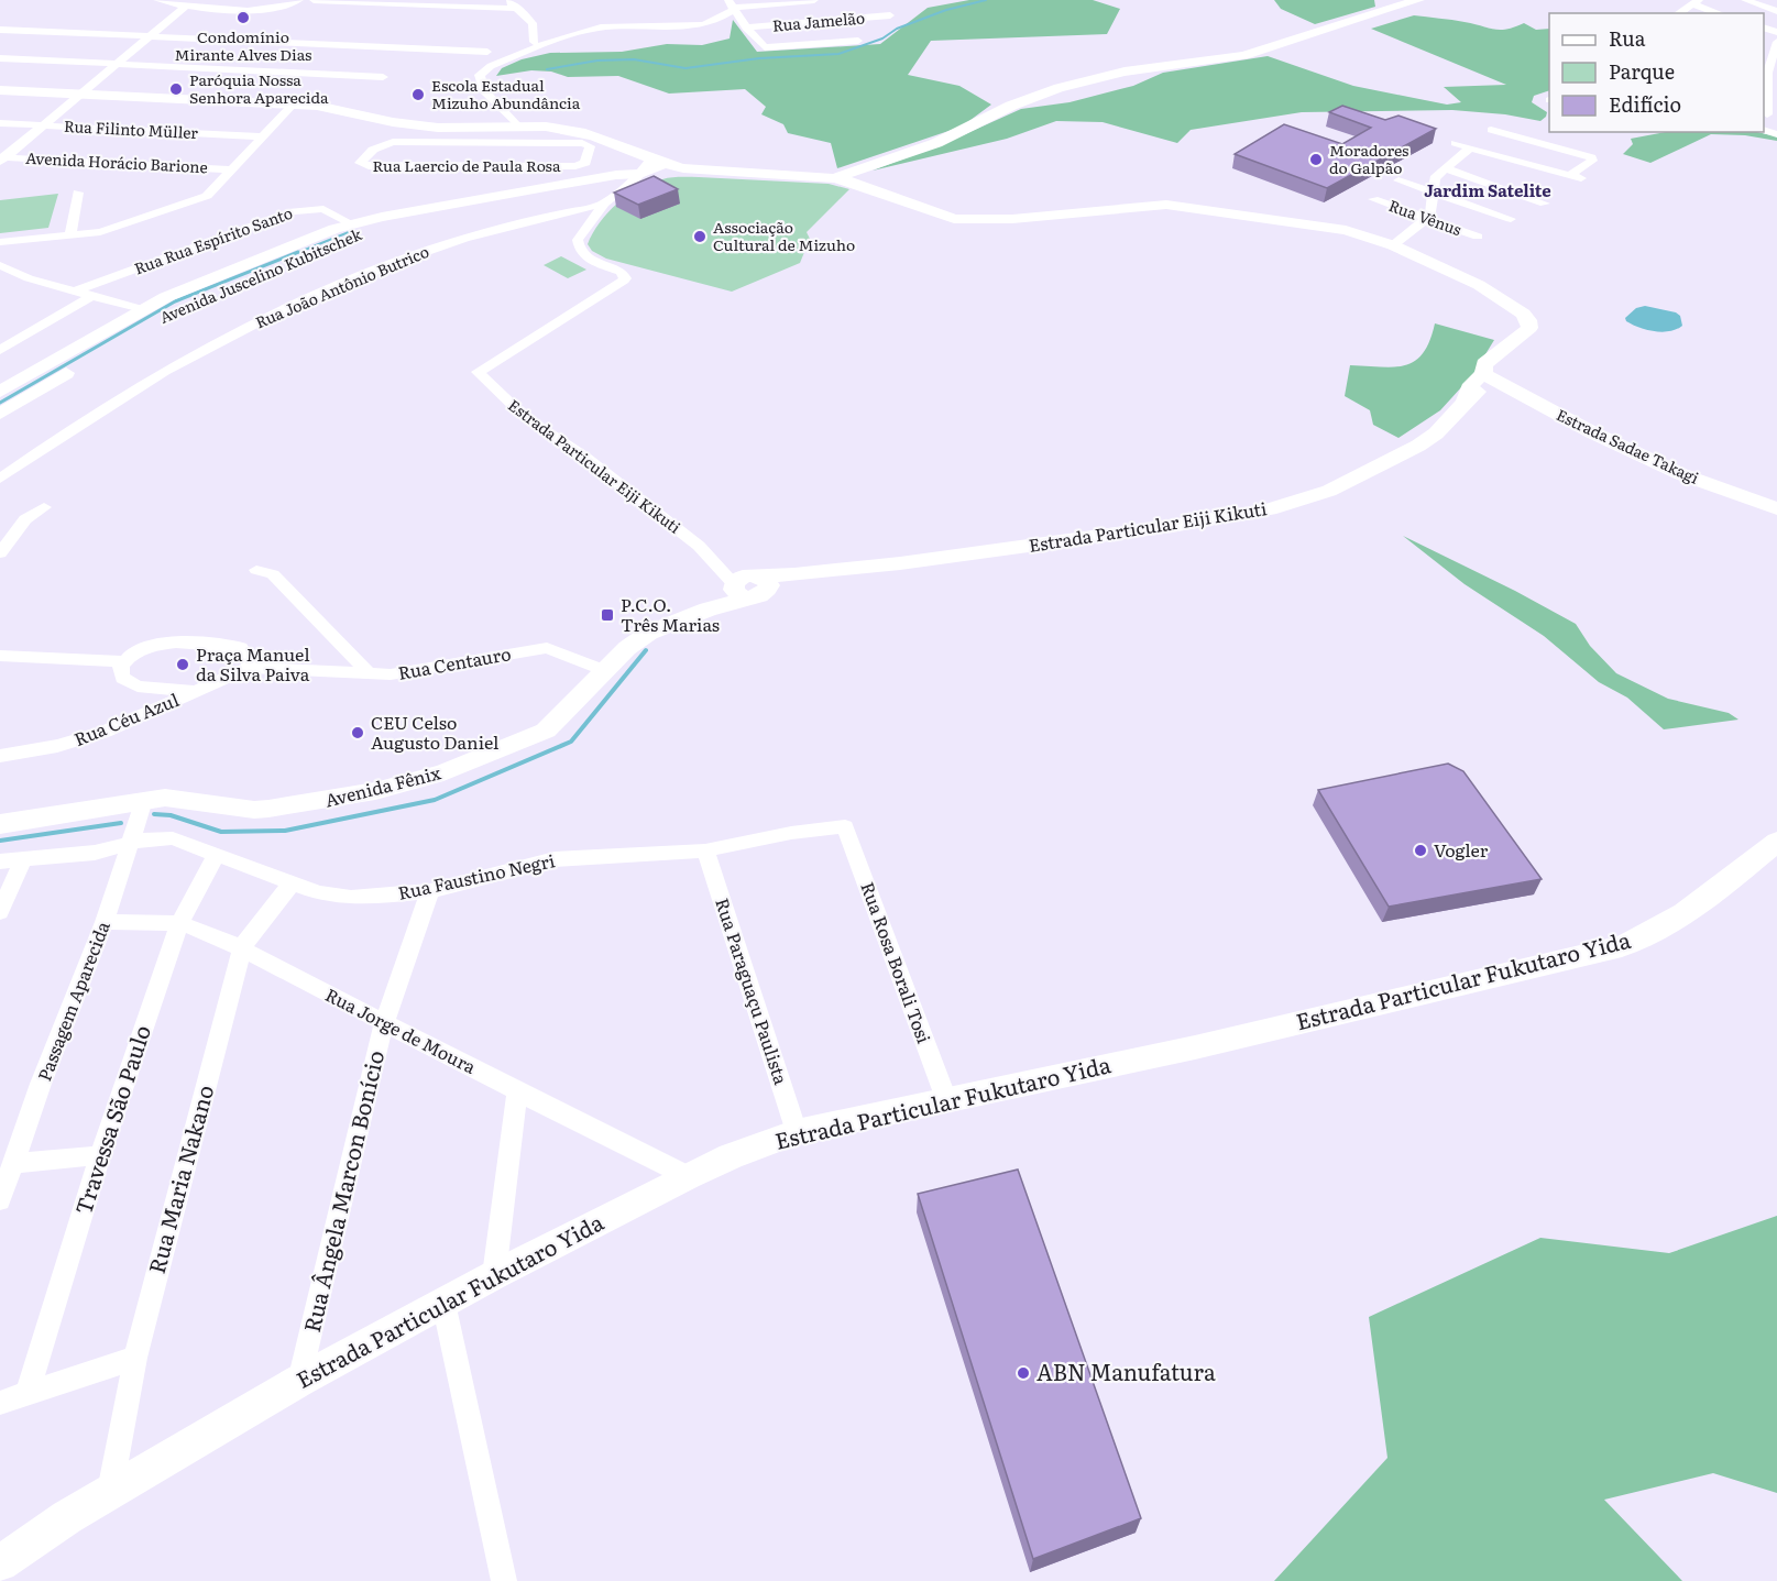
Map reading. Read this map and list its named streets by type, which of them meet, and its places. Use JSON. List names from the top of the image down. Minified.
{"streets":{"street":["Rua Jamelão","Rua Filinto Müller","Avenida Horácio Barione","Rua Laercio de Paula Rosa","Rua Vênus","Rua Rua Espírito Santo","Avenida Juscelino Kubitschek","Rua João Antônio Butrico","Estrada Sadae Takagi","Estrada Particular Eiji Kikuti","Rua Centauro","Rua Céu Azul","Avenida Fênix","Rua Faustino Negri","Rua Rosa Borali Tosi","Estrada Particular Fukutaro Yida","Rua Paraguaçu Paulista","Passagem Aparecida","Rua Jorge de Moura","Travessa São Paulo","Rua Maria Nakano","Rua Ângela Marcon Bonício"]},"crossings":[["Rua Rua Espírito Santo","Avenida Juscelino Kubitschek"],["Avenida Juscelino Kubitschek","Estrada Particular Eiji Kikuti"],["Rua João Antônio Butrico","Estrada Particular Eiji Kikuti"],["Estrada Sadae Takagi","Estrada Particular Eiji Kikuti"],["Estrada Particular Eiji Kikuti","Avenida Fênix"],["Rua Centauro","Rua Céu Azul"],["Rua Centauro","Avenida Fênix"],["Avenida Fênix","Passagem Aparecida"],["Rua Faustino Negri","Rua Rosa Borali Tosi"],["Rua Faustino Negri","Rua Paraguaçu Paulista"],["Rua Faustino Negri","Passagem Aparecida"],["Rua Faustino Negri","Travessa São Paulo"],["Rua Faustino Negri","Rua Maria Nakano"],["Rua Faustino Negri","Rua Ângela Marcon Bonício"],["Rua Rosa Borali Tosi","Estrada Particular Fukutaro Yida"],["Estrada Particular Fukutaro Yida","Rua Paraguaçu Paulista"],["Estrada Particular Fukutaro Yida","Rua Jorge de Moura"],["Estrada Particular Fukutaro Yida","Rua Maria Nakano"],["Estrada Particular Fukutaro Yida","Rua Ângela Marcon Bonício"],["Passagem Aparecida","Rua Jorge de Moura"],["Rua Jorge de Moura","Travessa São Paulo"],["Rua Jorge de Moura","Rua Maria Nakano"],["Rua Jorge de Moura","Rua Ângela Marcon Bonício"]],"districts":["Jardim Satelite"],"places":{"other":["Condomínio Mirante Alves Dias","Paróquia Nossa Senhora Aparecida","Escola Estadual Mizuho Abundância","Moradores do Galpão","Associação Cultural de Mizuho","Praça Manuel da Silva Paiva","CEU Celso Augusto Daniel","Vogler","ABN Manufatura"],"transit":["P.C.O. Três Marias"]},"legend":["Rua","Parque","Edifício"]}
